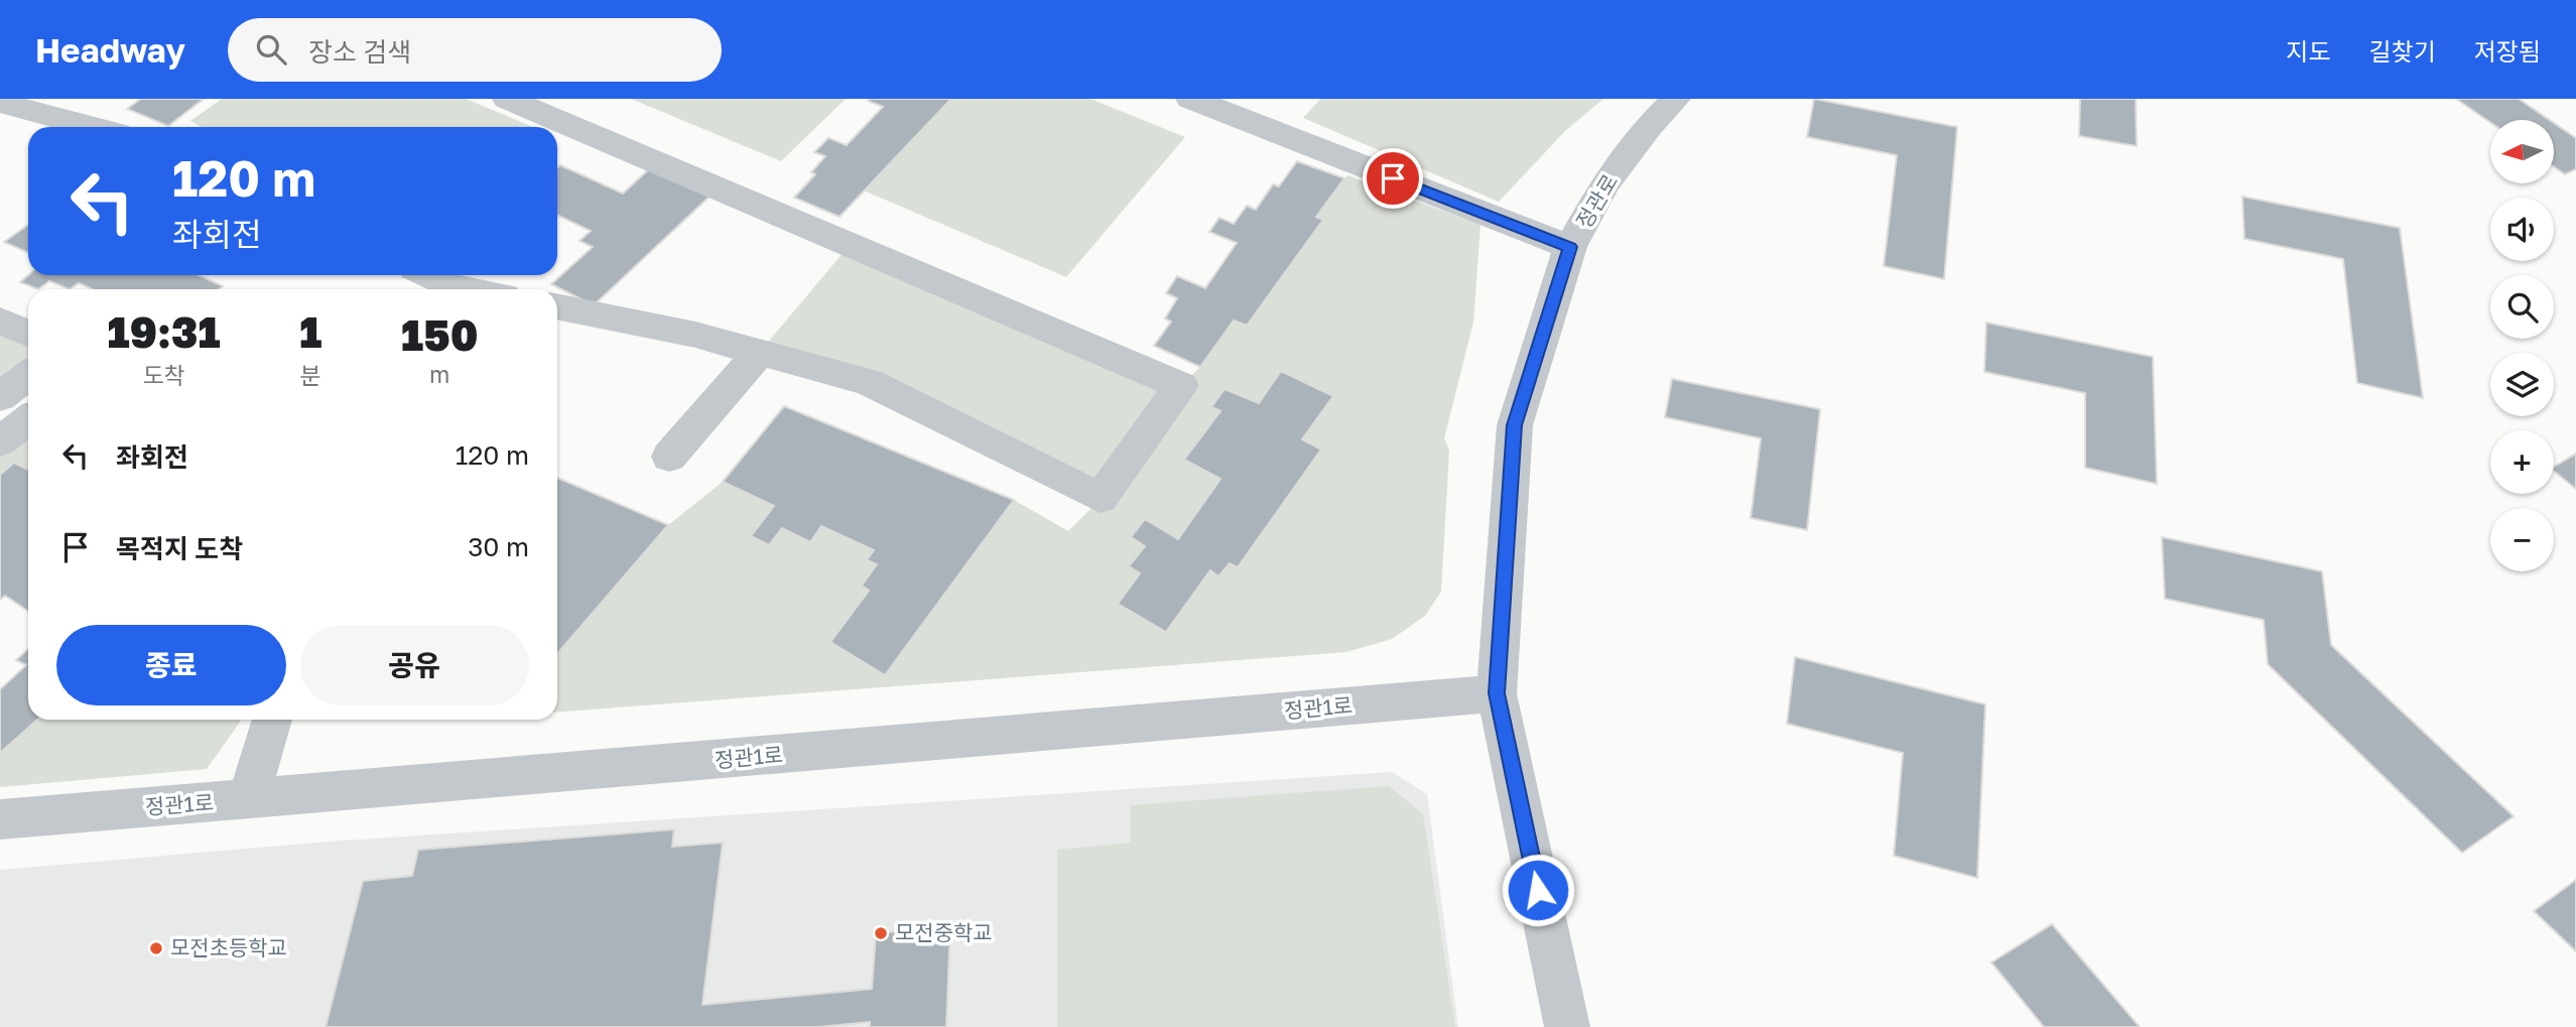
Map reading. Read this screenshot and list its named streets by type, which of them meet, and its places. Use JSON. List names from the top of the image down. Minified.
{"streets":{"street":["정관로","정관1로"]},"crossings":[["정관로","정관1로"]],"places":["모전중학교","모전초등학교"],"north":"left","page":{"header":"Headway","search":"장소 검색","nav":["지도","길찾기","저장됨"],"map_buttons":["+","−"],"turn":["120 m","좌회전"],"eta":["19:31","도착","1","분","150","m"],"list":[{"name":"좌회전","value":"120 m"},{"name":"목적지 도착","value":"30 m"}],"buttons":["종료","공유"]}}
